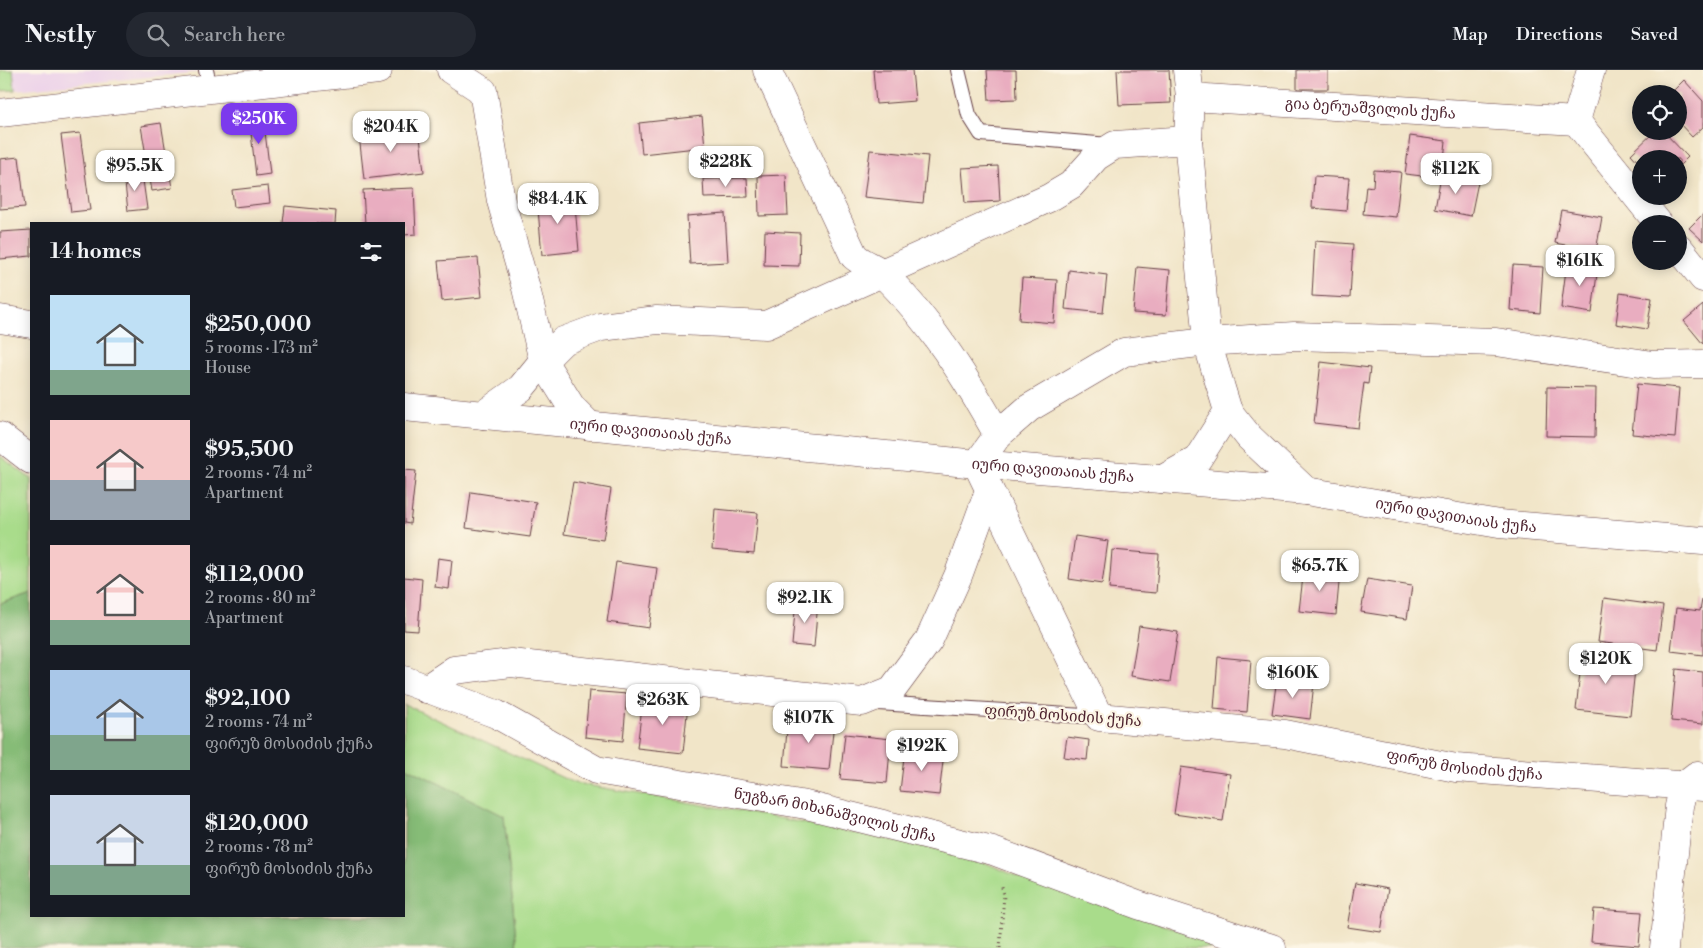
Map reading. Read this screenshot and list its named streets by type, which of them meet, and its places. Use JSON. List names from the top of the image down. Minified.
{"streets":{"street":["გია ბერუაშვილის ქუჩა","იური დავითაიას ქუჩა","ფირუზ მოსიძის ქუჩა","ნუგზარ მიხანაშვილის ქუჩა"]},"crossings":[["ფირუზ მოსიძის ქუჩა","ნუგზარ მიხანაშვილის ქუჩა"]],"page":{"header":"Nestly","search":"Search here","nav":["Map","Directions","Saved"],"map_buttons":["+","−"],"price":["$250K","$204K","$228K","$95.5K","$112K","$84.4K","$161K","$65.7K","$92.1K","$120K","$160K","$263K","$107K","$192K"],"heading":"14 homes","list":[{"name":"$250,000","note":"5 rooms · 173 m² · House"},{"name":"$95,500","note":"2 rooms · 74 m² · Apartment"},{"name":"$112,000","note":"2 rooms · 80 m² · Apartment"},{"name":"$92,100","note":"2 rooms · 74 m² · ფირუზ მოსიძის ქუჩა"},{"name":"$120,000","note":"2 rooms · 78 m² · ფირუზ მოსიძის ქუჩა"}]}}
